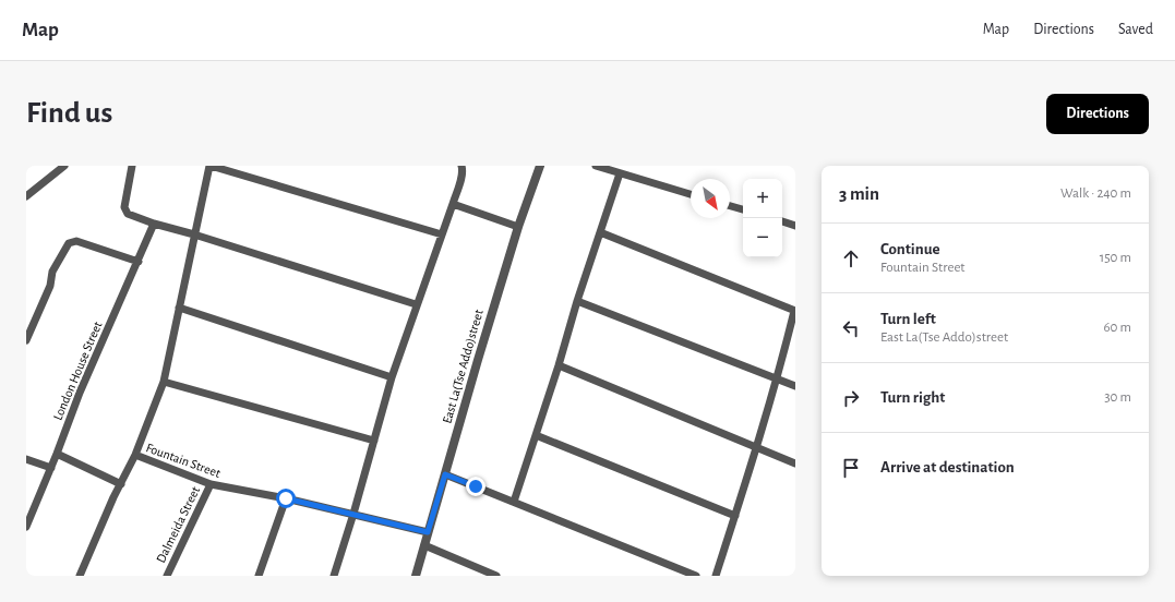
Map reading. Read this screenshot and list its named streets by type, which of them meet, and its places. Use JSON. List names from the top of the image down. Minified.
{"streets":{"street":["East La(Tse Addo)street","London House Street","Fountain Street","Dalmeida Street"]},"crossings":[["East La(Tse Addo)street","Fountain Street"],["Fountain Street","Dalmeida Street"]],"north":"bottom right","page":{"header":"Map","nav":["Map","Directions","Saved"],"buttons":"Directions","title":"Find us","heading":["3 min","Walk · 240 m"],"map_buttons":["+","−"],"list":[["Continue","Fountain Street","150 m"],["Turn left","East La(Tse Addo)street","60 m"],["Turn right","30 m"],"Arrive at destination"]}}
